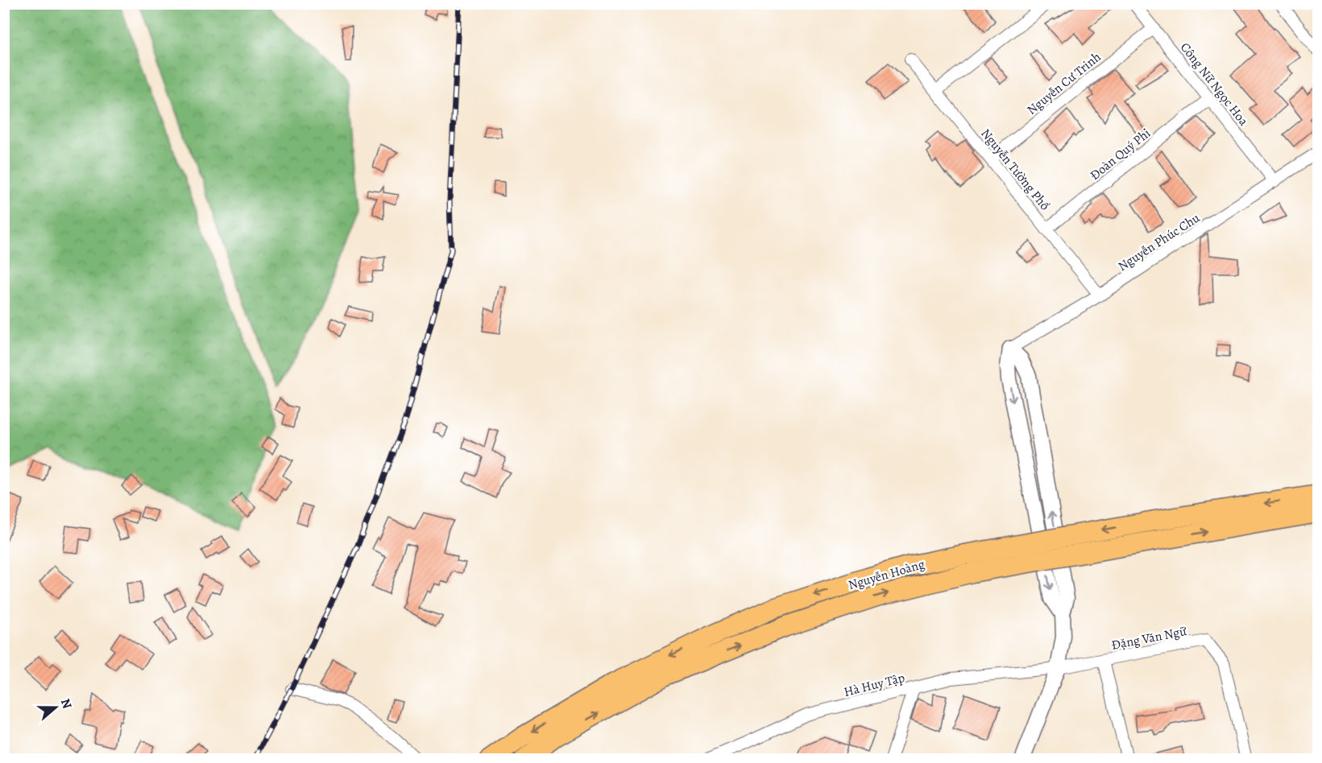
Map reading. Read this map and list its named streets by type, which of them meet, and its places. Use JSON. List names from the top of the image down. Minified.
{"streets":{"highway":["Nguyễn Hoàng"],"street":["Nguyễn Cư Trinh","Công Nữ Ngọc Hoa","Đoàn Quý Phi","Nguyễn Tường Phổ","Nguyễn Phúc Chu","Đặng Văn Ngữ","Hà Huy Tập"]},"crossings":[["Nguyễn Cư Trinh","Công Nữ Ngọc Hoa"],["Nguyễn Cư Trinh","Nguyễn Tường Phổ"],["Công Nữ Ngọc Hoa","Đoàn Quý Phi"],["Công Nữ Ngọc Hoa","Nguyễn Phúc Chu"],["Đoàn Quý Phi","Nguyễn Tường Phổ"],["Nguyễn Tường Phổ","Nguyễn Phúc Chu"],["Đặng Văn Ngữ","Hà Huy Tập"]],"north":"right"}
